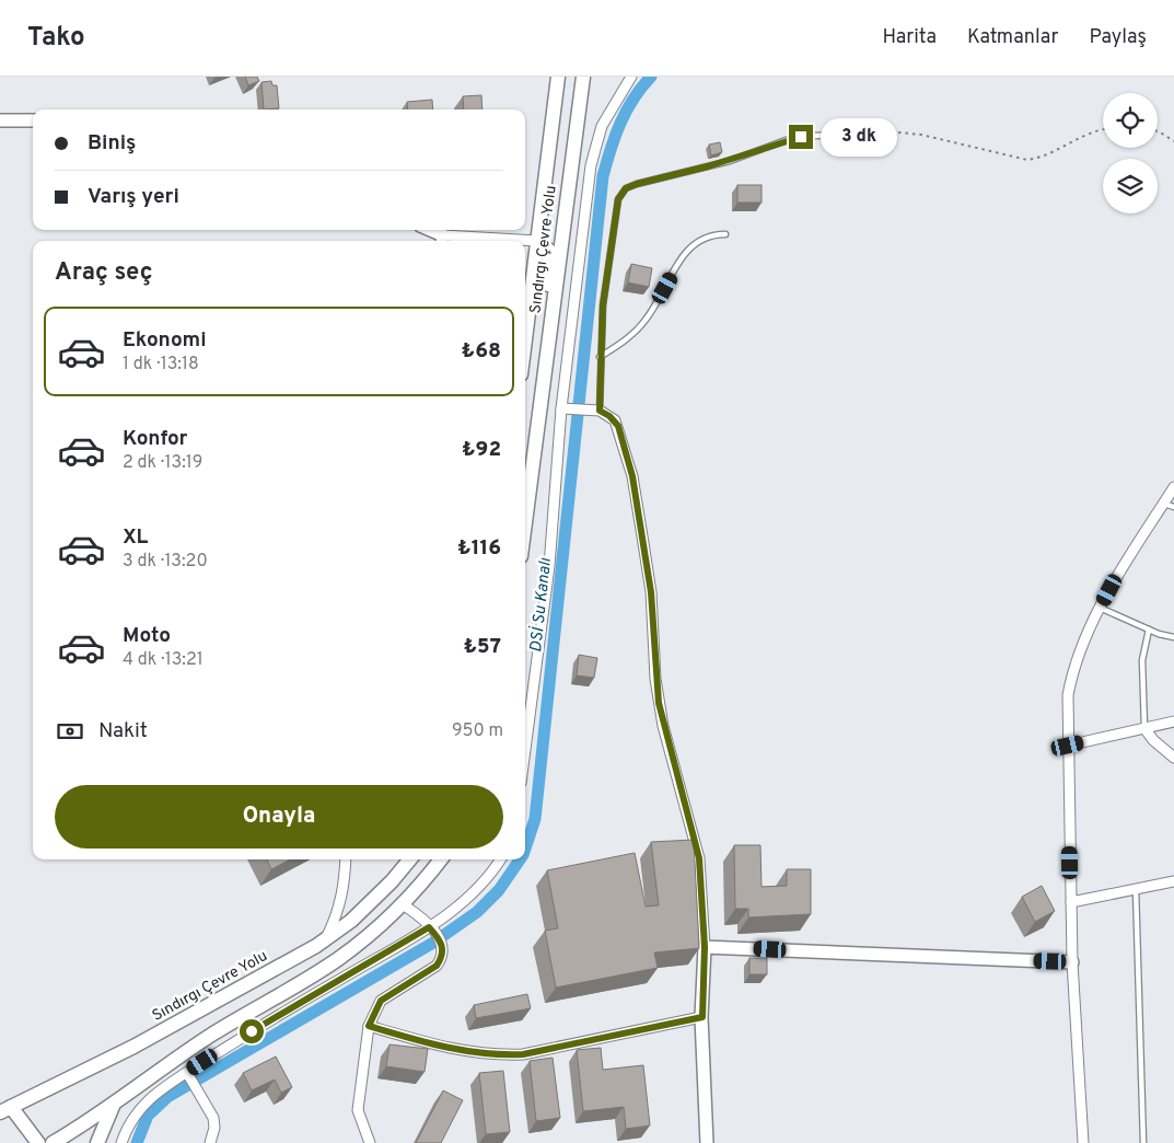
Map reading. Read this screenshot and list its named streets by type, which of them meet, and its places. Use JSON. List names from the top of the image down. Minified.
{"streets":{"main road":["Sındırgı Çevre Yolu"]},"water":["DSİ Su Kanalı"],"page":{"header":"Tako","nav":["Harita","Katmanlar","Paylaş"],"banner":["Biniş","Varış yeri"],"bubble":"3 dk","heading":"Araç seç","list":[{"name":"Ekonomi","note":"1 dk · 13:18","value":"₺68"},{"name":"Konfor","note":"2 dk · 13:19","value":"₺92"},{"name":"XL","note":"3 dk · 13:20","value":"₺116"},{"name":"Moto","note":"4 dk · 13:21","value":"₺57"}],"pay":["Nakit","950 m"],"buttons":"Onayla"}}
